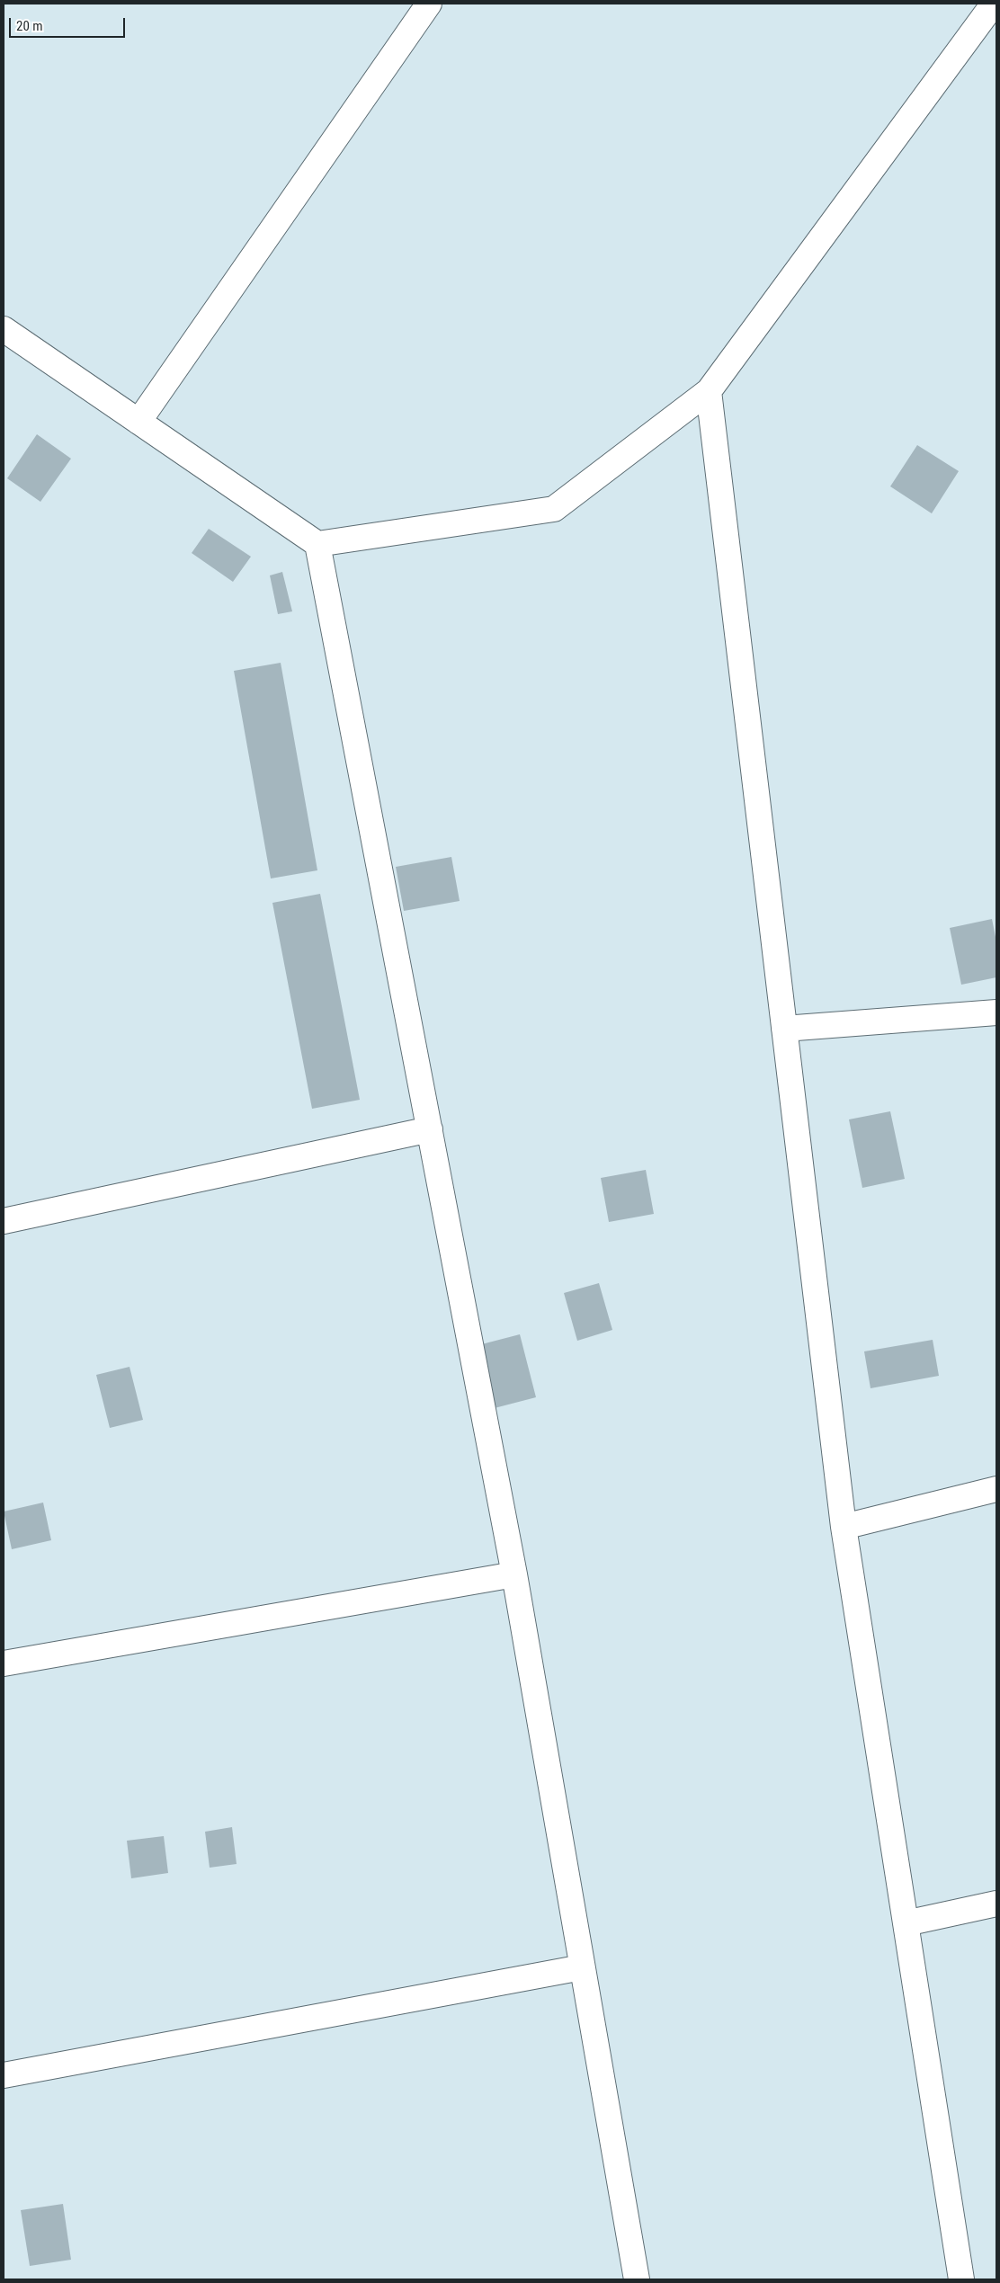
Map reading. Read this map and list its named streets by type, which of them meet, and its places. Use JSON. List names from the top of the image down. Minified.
{"scale_bar":"20 m"}
